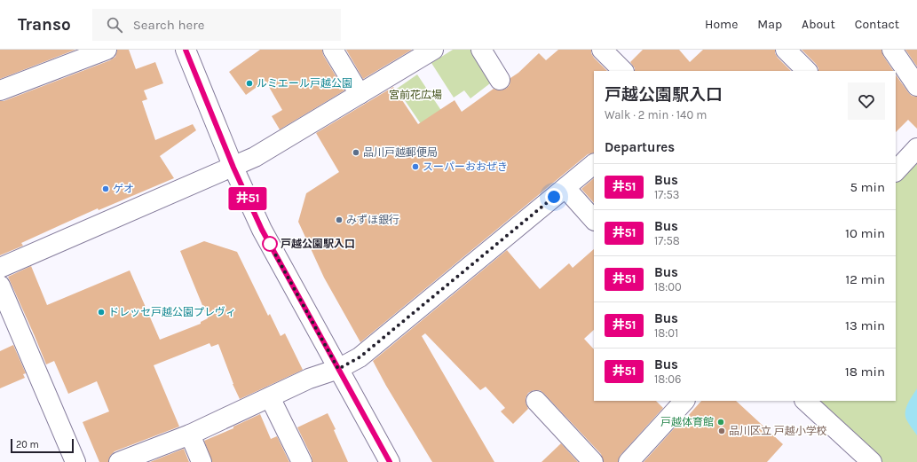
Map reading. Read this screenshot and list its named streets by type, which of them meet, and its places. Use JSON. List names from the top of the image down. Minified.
{"parks":["宮前花広場"],"places":["ルミエール戸越公園","品川戸越郵便局","スーパーおおぜき","ゲオ","みずほ銀行","戸越公園駅入口","ドレッセ戸越公園プレヴィ","戸越体育館","品川区立 戸越小学校"],"lines":["bus line 井51"],"scale_bar":"20 m","page":{"header":"Transo","search":"Search here","nav":["Home","Map","About","Contact"],"on_map":"井51","heading":[["戸越公園駅入口","Walk · 2 min · 140 m"],"Departures"],"list":[{"mark":"井51","name":"Bus","note":"17:53","value":"5 min"},{"mark":"井51","name":"Bus","note":"17:58","value":"10 min"},{"mark":"井51","name":"Bus","note":"18:00","value":"12 min"},{"mark":"井51","name":"Bus","note":"18:01","value":"13 min"},{"mark":"井51","name":"Bus","note":"18:06","value":"18 min"}],"scale":"20 m"}}
